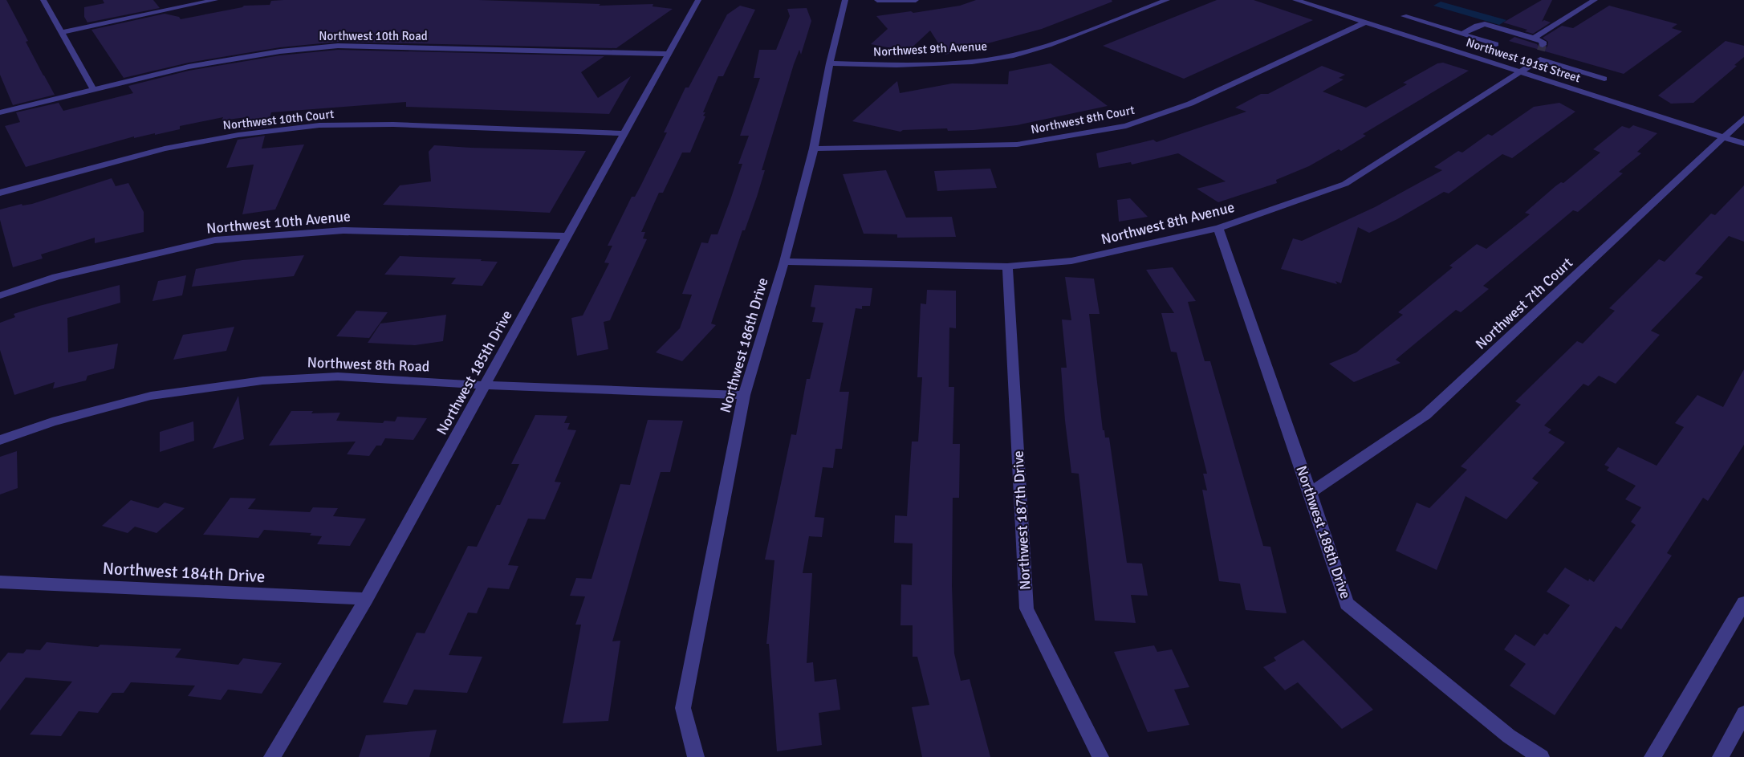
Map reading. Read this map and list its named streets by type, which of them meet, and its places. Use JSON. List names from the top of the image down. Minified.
{"streets":{"street":["Northwest 10th Road","Northwest 9th Avenue","Northwest 191st Street","Northwest 10th Court","Northwest 8th Court","Northwest 10th Avenue","Northwest 8th Avenue","Northwest 7th Court","Northwest 186th Drive","Northwest 8th Road","Northwest 185th Drive","Northwest 187th Drive","Northwest 188th Drive","Northwest 184th Drive"]},"crossings":[["Northwest 10th Road","Northwest 185th Drive"],["Northwest 9th Avenue","Northwest 186th Drive"],["Northwest 191st Street","Northwest 8th Court"],["Northwest 191st Street","Northwest 8th Avenue"],["Northwest 191st Street","Northwest 7th Court"],["Northwest 10th Court","Northwest 185th Drive"],["Northwest 8th Court","Northwest 186th Drive"],["Northwest 10th Avenue","Northwest 185th Drive"],["Northwest 8th Avenue","Northwest 186th Drive"],["Northwest 8th Avenue","Northwest 187th Drive"],["Northwest 8th Avenue","Northwest 188th Drive"],["Northwest 7th Court","Northwest 188th Drive"],["Northwest 186th Drive","Northwest 8th Road"],["Northwest 8th Road","Northwest 185th Drive"],["Northwest 185th Drive","Northwest 184th Drive"]]}
